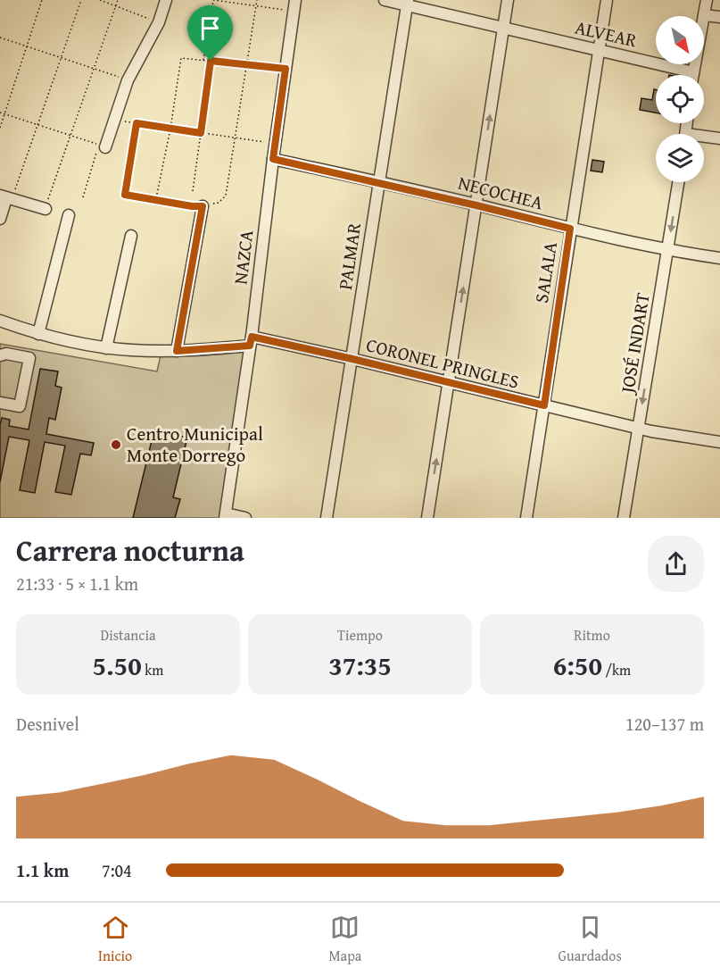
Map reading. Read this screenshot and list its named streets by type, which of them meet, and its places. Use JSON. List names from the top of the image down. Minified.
{"streets":{"street":["ALVEAR","NECOCHEA","PALMAR","NAZCA","SALALA","JOSÉ INDART","CORONEL PRINGLES"]},"crossings":[["ALVEAR","PALMAR"],["ALVEAR","SALALA"],["NECOCHEA","PALMAR"],["NECOCHEA","NAZCA"],["NECOCHEA","SALALA"],["NECOCHEA","JOSÉ INDART"],["PALMAR","CORONEL PRINGLES"],["NAZCA","CORONEL PRINGLES"],["SALALA","CORONEL PRINGLES"],["JOSÉ INDART","CORONEL PRINGLES"]],"one_way":["JOSÉ INDART"],"places":["Centro Municipal Monte Dorrego"],"north":"bottom right","page":{"heading":["Carrera nocturna","21:33 · 5 × 1.1 km"],"stats":[["Distancia","5.50 km"],["Tiempo","37:35"],["Ritmo","6:50 /km"]],"chart":["Desnivel","120–137 m"],"list":[{"name":"1.1 km","note":"7:04"}],"tabs":["Inicio","Mapa","Guardados"]}}
